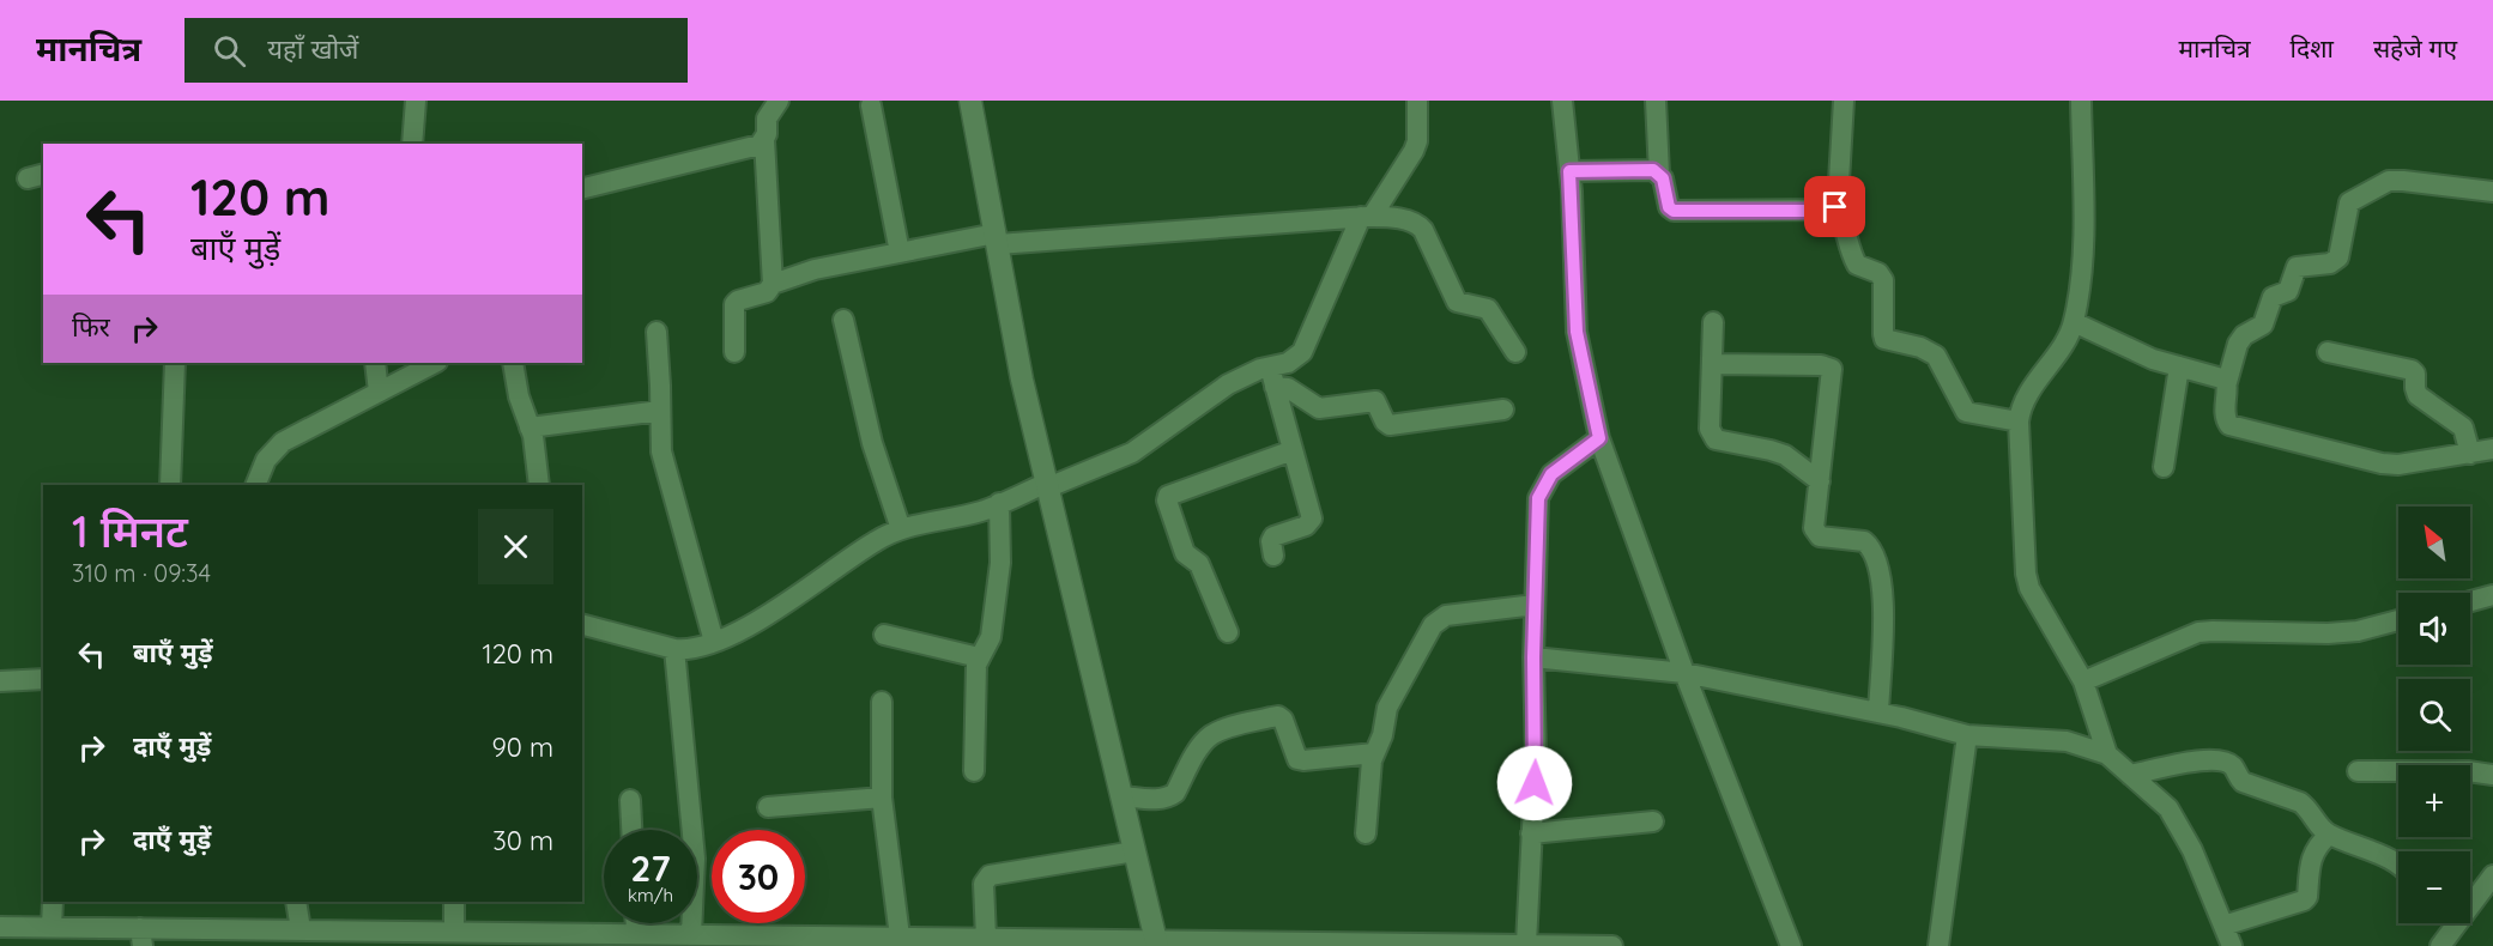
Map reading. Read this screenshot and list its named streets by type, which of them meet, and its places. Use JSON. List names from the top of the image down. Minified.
{"north":"top left","page":{"header":"मानचित्र","search":"यहाँ खोजें","nav":["मानचित्र","दिशा","सहेजे गए"],"turn":["120 m","बाएँ मुड़ें"],"then":"फिर","heading":["1 मिनट","310 m · 09:34"],"map_buttons":["+","−"],"list":[{"name":"बाएँ मुड़ें","value":"120 m"},{"name":"दाएँ मुड़ें","value":"90 m"},{"name":"दाएँ मुड़ें","value":"30 m"}],"speed":"27 km/h","limit":"30"}}
